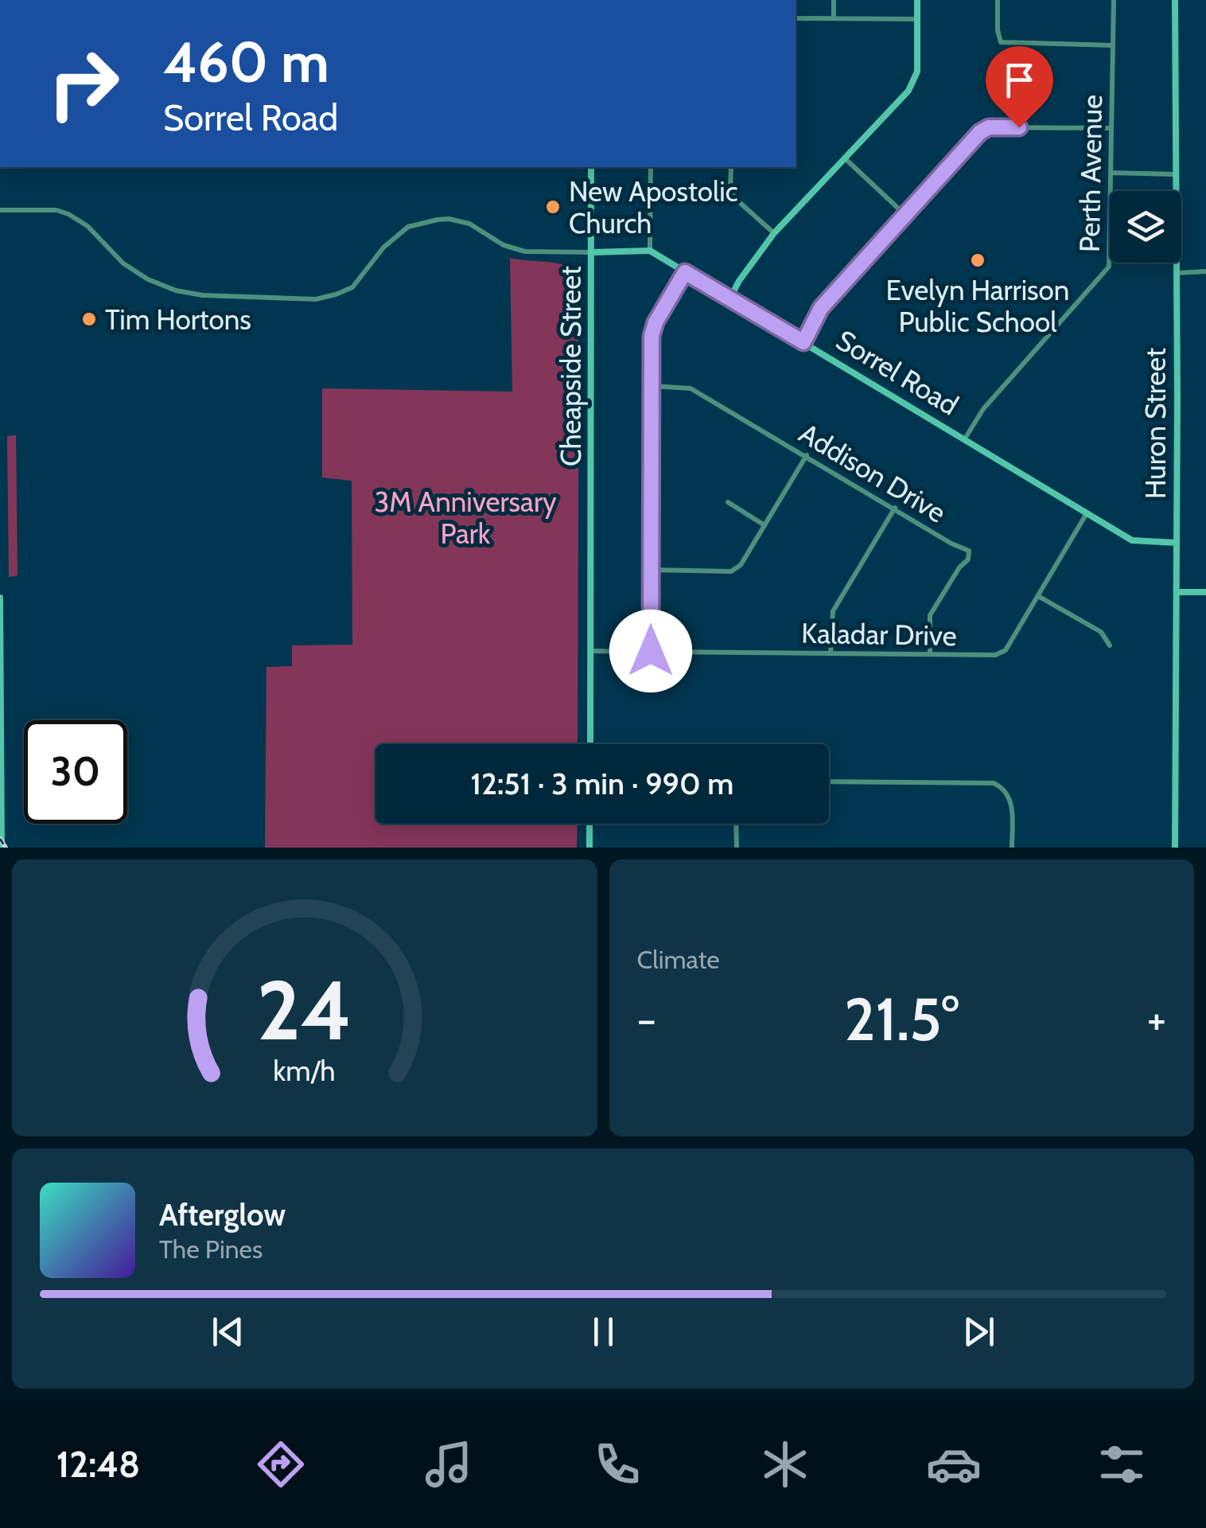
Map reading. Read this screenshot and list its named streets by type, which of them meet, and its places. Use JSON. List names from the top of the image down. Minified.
{"streets":{"street":["Perth Avenue","Cheapside Street","Sorrel Road","Huron Street","Addison Drive","Kaladar Drive"]},"crossings":[["Perth Avenue","Sorrel Road"],["Cheapside Street","Kaladar Drive"],["Sorrel Road","Huron Street"],["Sorrel Road","Kaladar Drive"],["Addison Drive","Kaladar Drive"]],"parks":["3M Anniversary Park"],"places":["New Apostolic Church","Evelyn Harrison Public School","Tim Hortons"],"page":{"turn":["460 m","Sorrel Road"],"limit":"30","trip":"12:51 · 3 min · 990 m","tile":"Climate","heat":["−","21.5°","+"],"song":["Afterglow","The Pines"],"tabs":"12:48","gauge":["24","km/h"]}}
